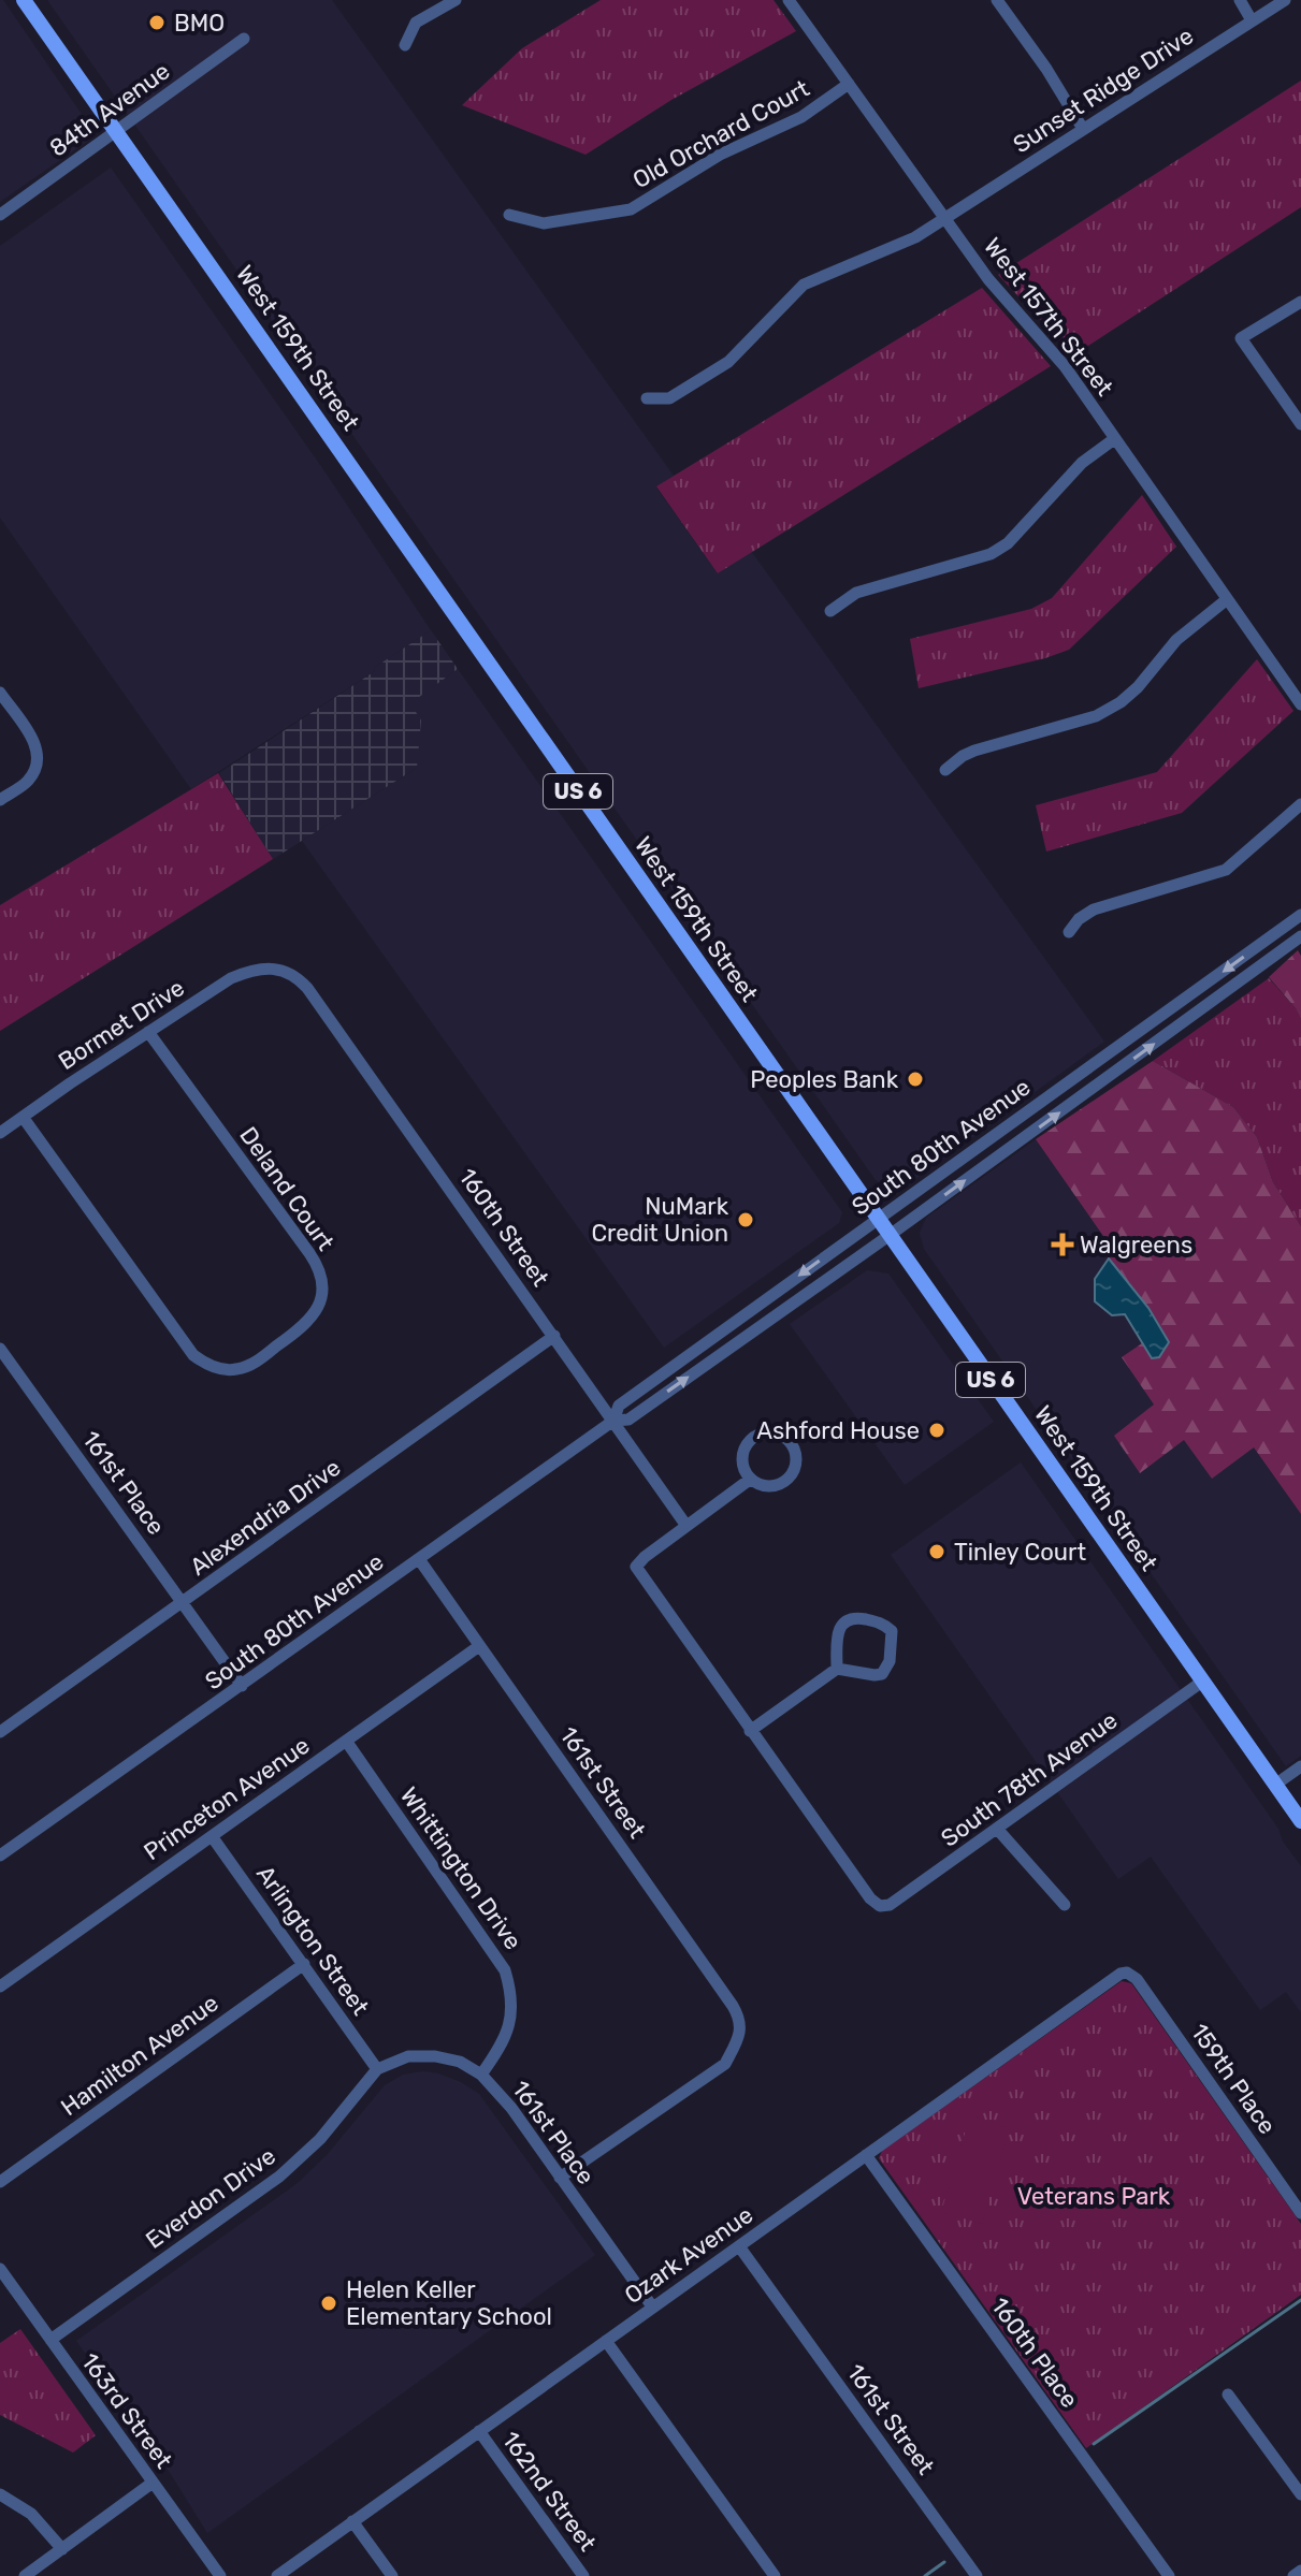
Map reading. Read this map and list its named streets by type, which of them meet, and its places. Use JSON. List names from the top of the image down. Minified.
{"streets":{"main road":["West 159th Street","US 6"],"street":["Sunset Ridge Drive","84th Avenue","Old Orchard Court","West 157th Street","Bormet Drive","South 80th Avenue","Deland Court","160th Street","161st Place","Alexendria Drive","South 78th Avenue","161st Street","Princeton Avenue","Whittington Drive","Arlington Street","Hamilton Avenue","159th Place","Everdon Drive","Ozark Avenue","160th Place","163rd Street","162nd Street"]},"crossings":[["Sunset Ridge Drive","West 157th Street"],["84th Avenue","West 159th Street"],["Old Orchard Court","West 157th Street"],["West 159th Street","South 80th Avenue"],["West 159th Street","South 78th Avenue"],["Bormet Drive","Deland Court"],["Bormet Drive","160th Street"],["South 80th Avenue","160th Street"],["South 80th Avenue","161st Place"],["South 80th Avenue","161st Street"],["160th Street","Alexendria Drive"],["161st Place","Alexendria Drive"],["161st Place","161st Street"],["161st Place","Whittington Drive"],["161st Place","Arlington Street"],["161st Place","Everdon Drive"],["161st Place","Ozark Avenue"],["161st Street","Princeton Avenue"],["161st Street","Ozark Avenue"],["Princeton Avenue","Whittington Drive"],["Princeton Avenue","Arlington Street"],["Arlington Street","Hamilton Avenue"],["Arlington Street","Everdon Drive"],["159th Place","Ozark Avenue"],["Everdon Drive","163rd Street"],["Ozark Avenue","160th Place"],["Ozark Avenue","162nd Street"]],"parks":["Veterans Park"],"places":{"other":["BMO","Peoples Bank","NuMark Credit Union","Ashford House","Tinley Court","Helen Keller Elementary School"],"health":["Walgreens"]}}
